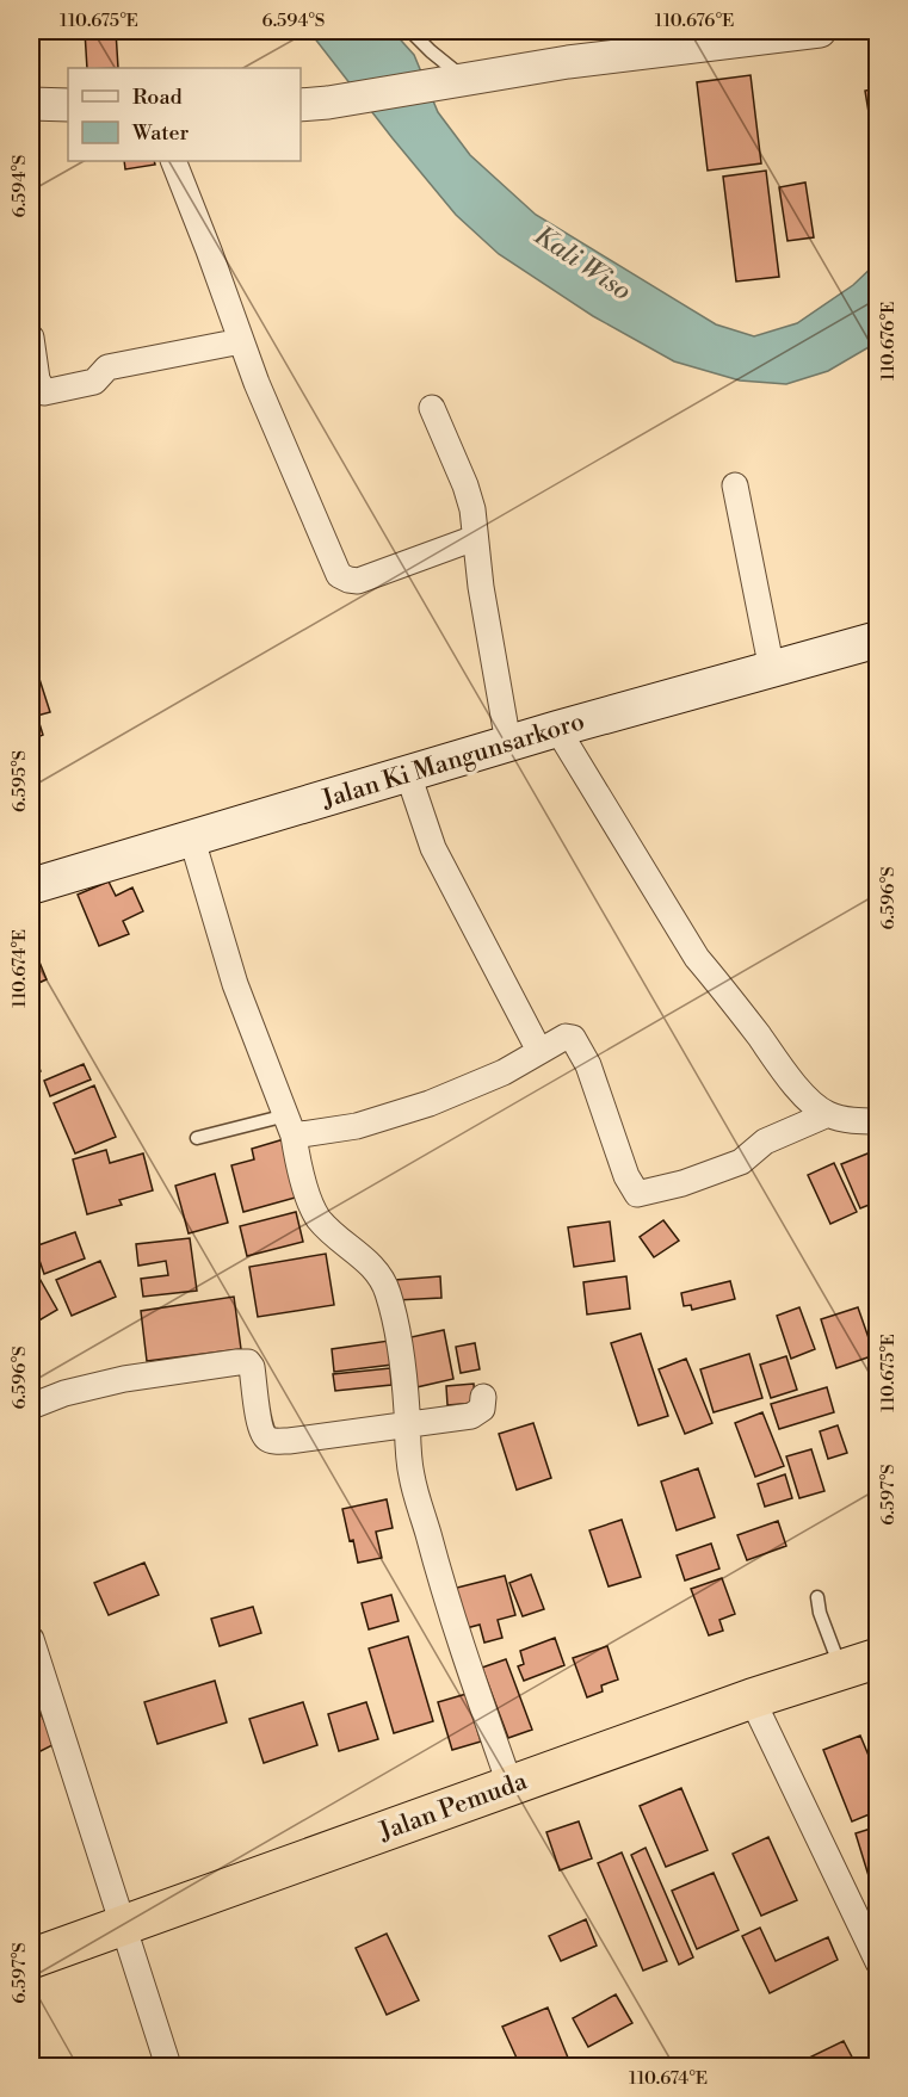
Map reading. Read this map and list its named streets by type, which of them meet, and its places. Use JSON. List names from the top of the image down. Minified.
{"streets":{"highway":["Jalan Pemuda"],"main road":["Jalan Ki Mangunsarkoro"]},"water":["Kali Wiso"],"legend":["Road","Water"],"coordinates":["110.675°E","6.594°S","110.676°E","6.595°S","6.596°S","110.674°E","6.597°S"]}
